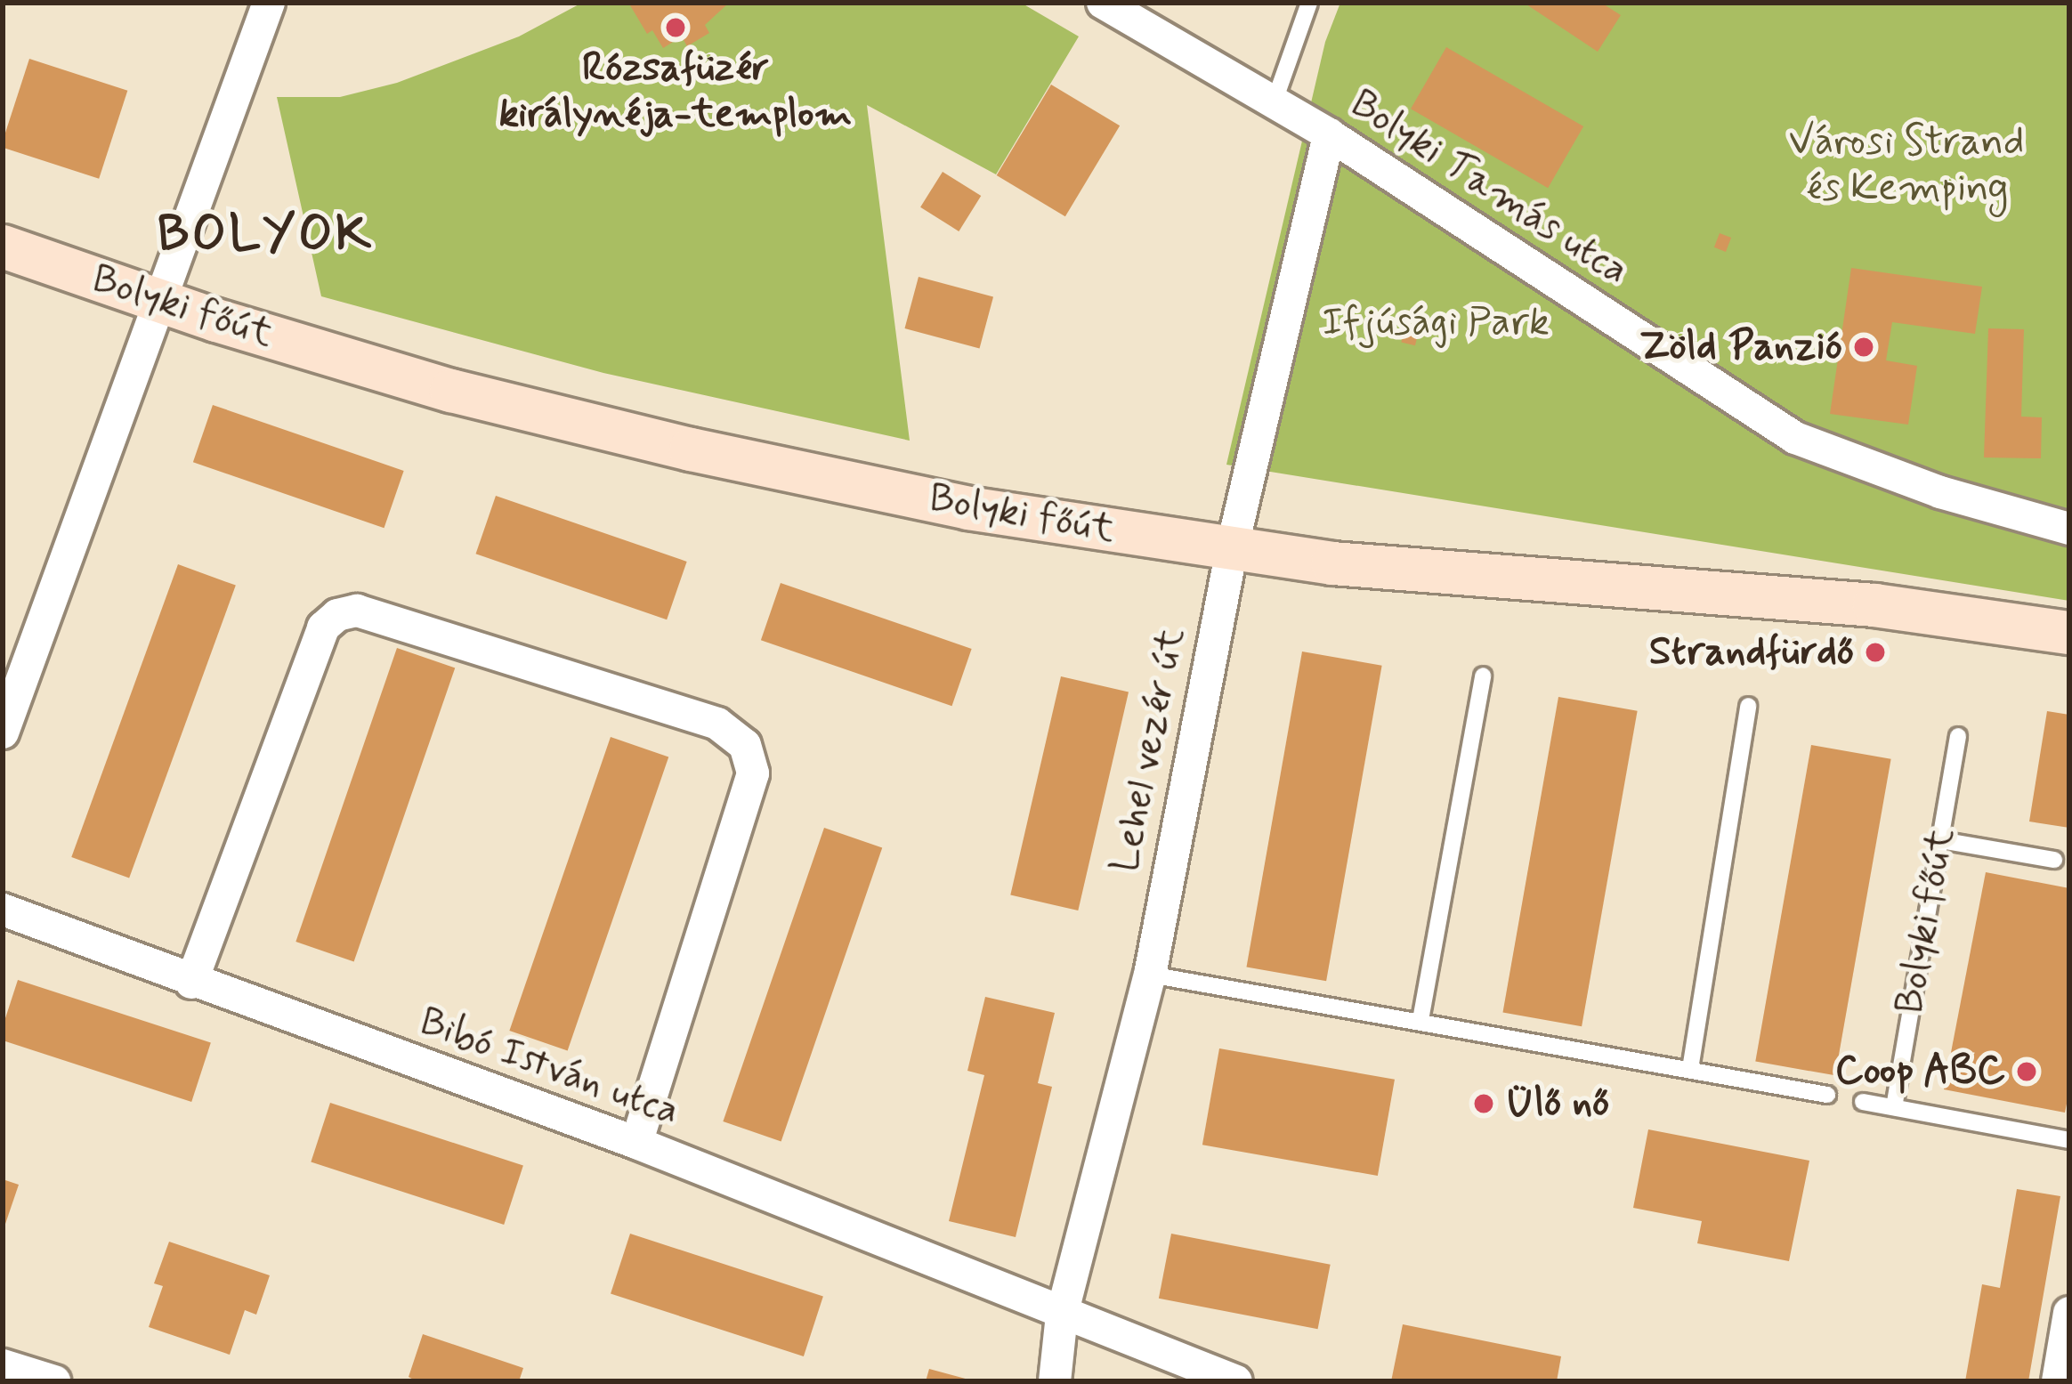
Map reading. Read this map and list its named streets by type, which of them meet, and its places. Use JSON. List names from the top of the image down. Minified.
{"streets":{"main road":["Bolyki főút"],"street":["Bolyki Tamás utca","Lehel vezér út","Bibó István utca"]},"crossings":[["Bolyki Tamás utca","Lehel vezér út"],["Bolyki főút","Lehel vezér út"],["Lehel vezér út","Bibó István utca"]],"districts":["BOLYOK"],"parks":["Városi Strand és Kemping","Ifjúsági Park"],"places":["Rózsafüzér királynéja-templom","Zöld Panzió","Strandfürdő","Coop ABC","Ülő nő"]}
